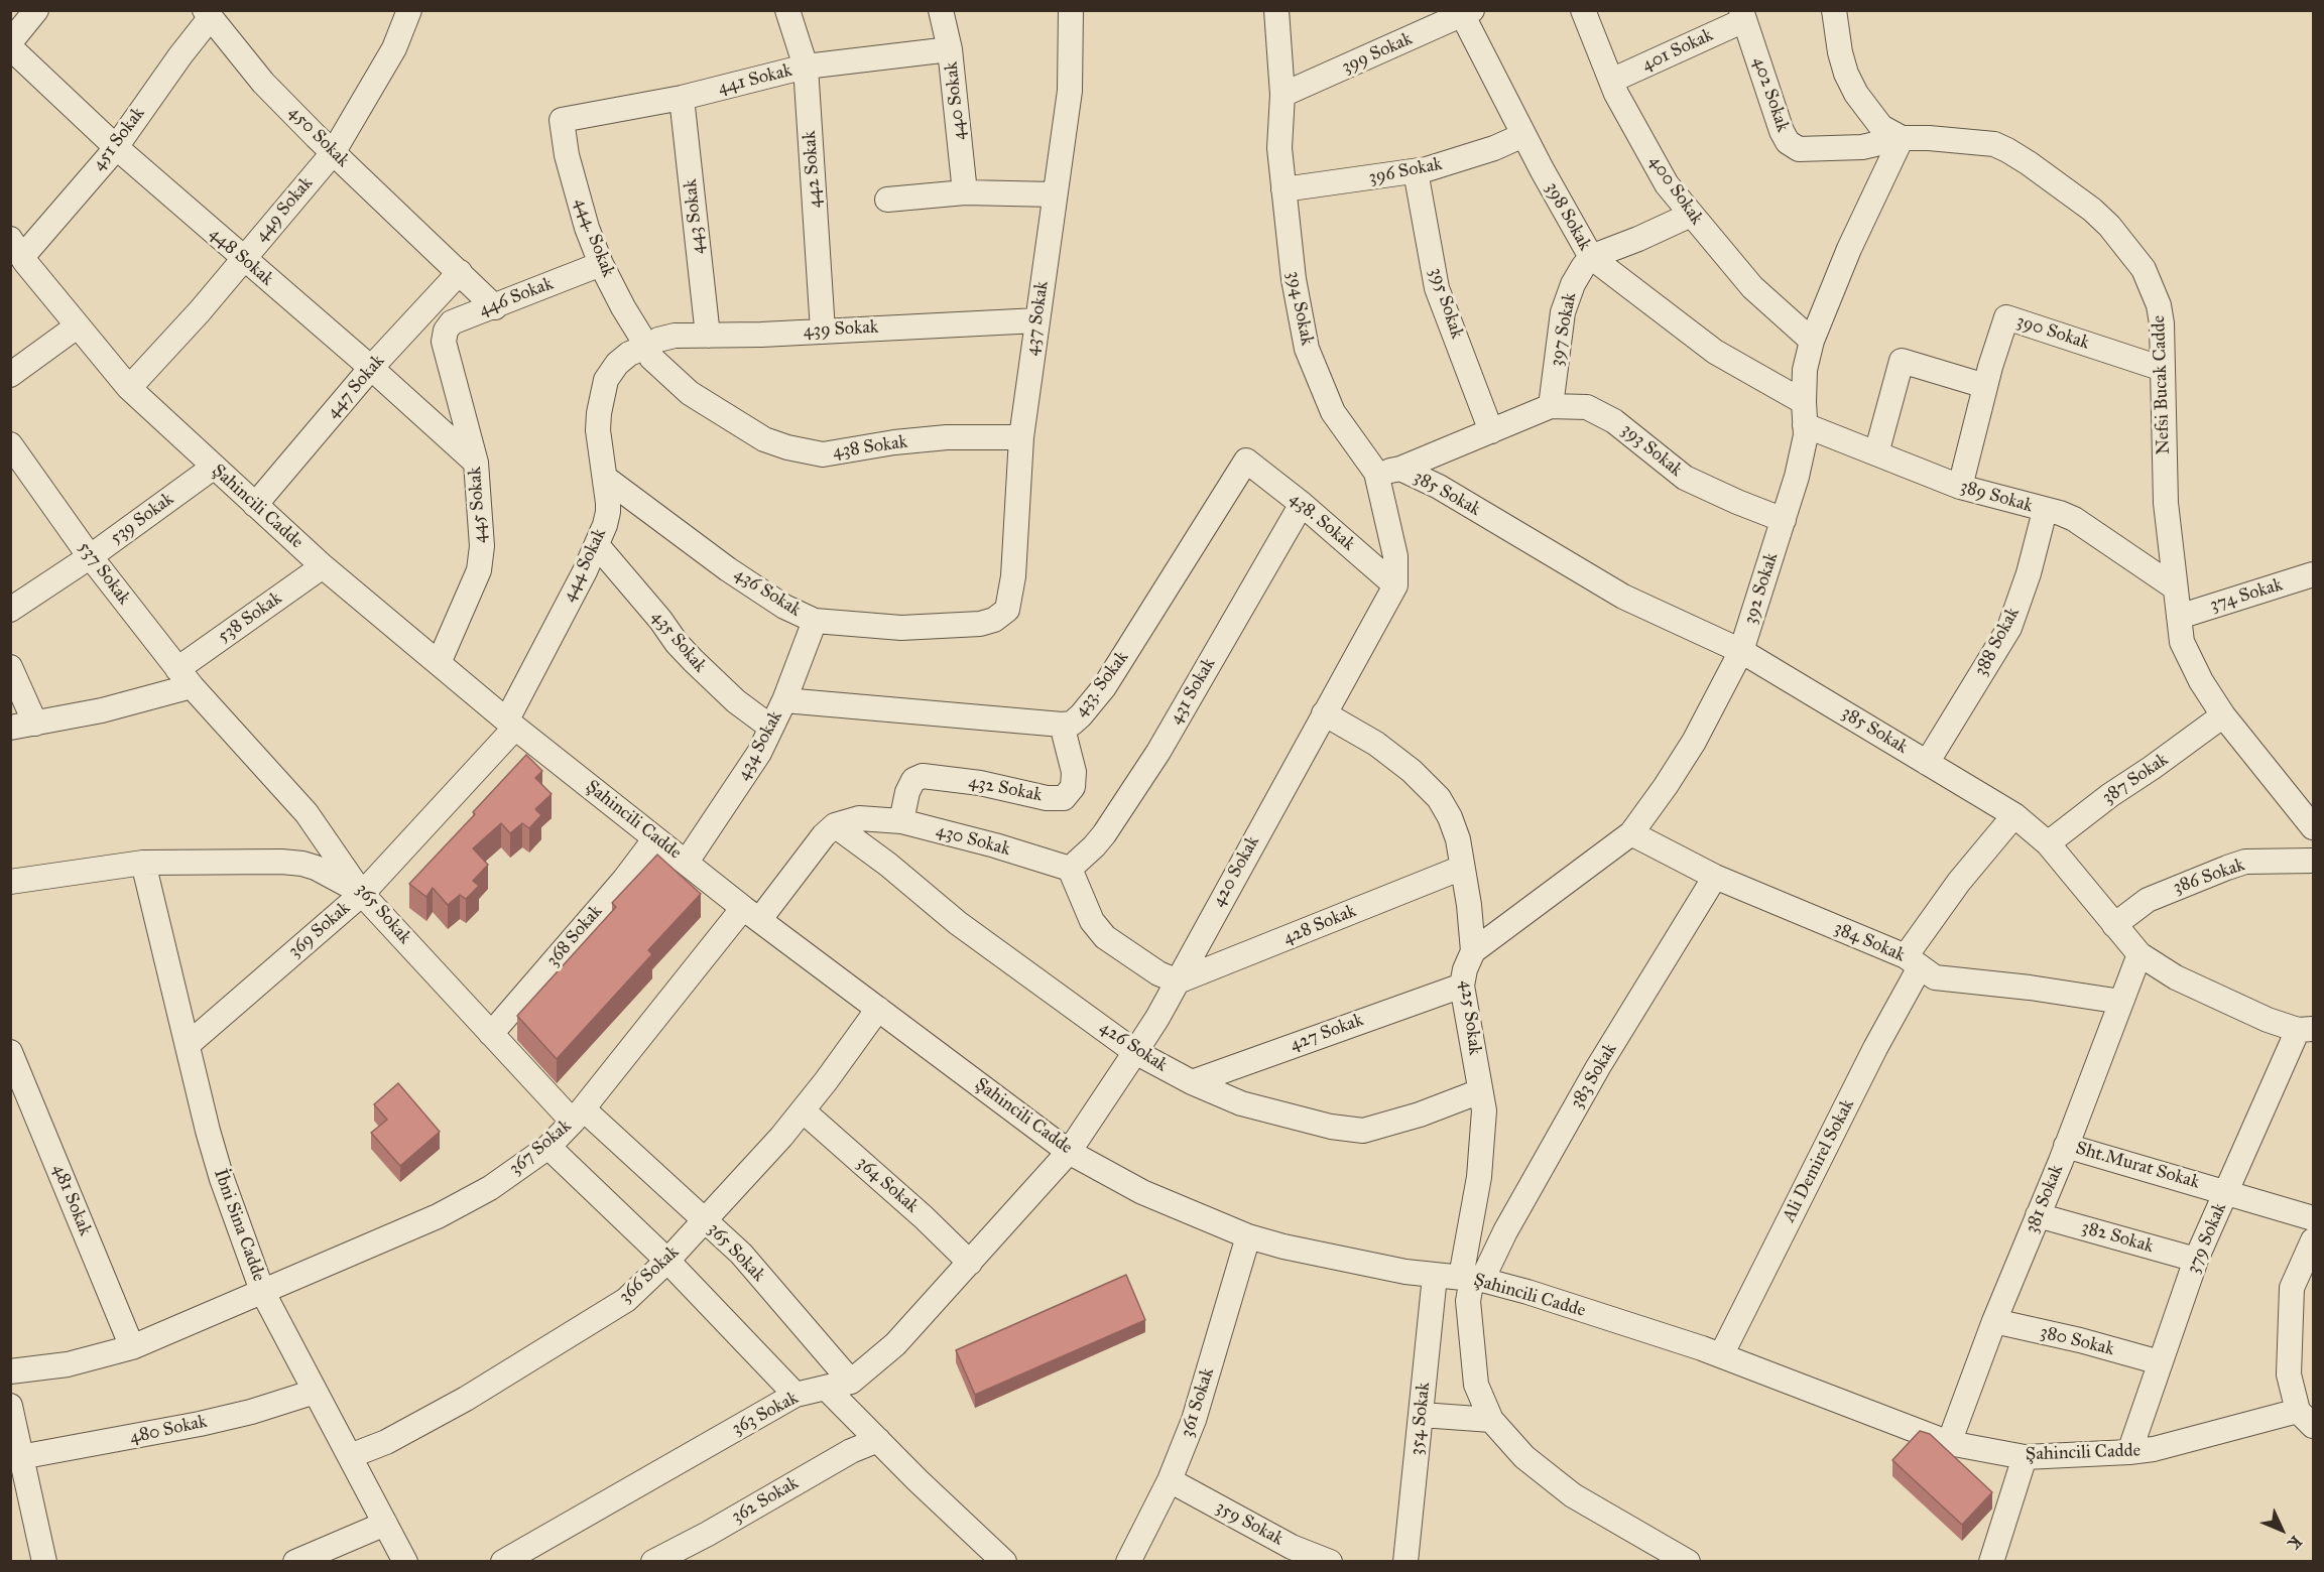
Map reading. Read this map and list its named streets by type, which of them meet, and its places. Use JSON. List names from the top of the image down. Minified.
{"streets":{"street":["401 Sokak","399 Sokak","441 Sokak","402 Sokak","440 Sokak","450 Sokak","451 Sokak","442 Sokak","396 Sokak","400 Sokak","449 Sokak","443 Sokak","398 Sokak","444. Sokak","448 Sokak","446 Sokak","395 Sokak","394 Sokak","437 Sokak","439 Sokak","397 Sokak","390 Sokak","Nefsi Bucak Cadde","447 Sokak","438 Sokak","393 Sokak","385 Sokak","389 Sokak","445 Sokak","Şahincili Cadde","539 Sokak","438. Sokak","444 Sokak","537 Sokak","392 Sokak","436 Sokak","374 Sokak","538 Sokak","435 Sokak","388 Sokak","433. Sokak","431 Sokak","434 Sokak","387 Sokak","432 Sokak","430 Sokak","420 Sokak","386 Sokak","365 Sokak","428 Sokak","369 Sokak","368 Sokak","384 Sokak","425 Sokak","427 Sokak","426 Sokak","383 Sokak","367 Sokak","Ali Demirel Sokak","Sht.Murat Sokak","364 Sokak","381 Sokak","481 Sokak","İbni Sina Cadde","382 Sokak","379 Sokak","366 Sokak","380 Sokak","361 Sokak","363 Sokak","354 Sokak","480 Sokak","362 Sokak","359 Sokak"]},"crossings":[["401 Sokak","402 Sokak"],["401 Sokak","400 Sokak"],["399 Sokak","398 Sokak"],["399 Sokak","394 Sokak"],["441 Sokak","440 Sokak"],["441 Sokak","442 Sokak"],["441 Sokak","443 Sokak"],["441 Sokak","444. Sokak"],["402 Sokak","Nefsi Bucak Cadde"],["402 Sokak","392 Sokak"],["450 Sokak","451 Sokak"],["450 Sokak","449 Sokak"],["450 Sokak","446 Sokak"],["450 Sokak","447 Sokak"],["451 Sokak","448 Sokak"],["451 Sokak","Şahincili Cadde"],["442 Sokak","439 Sokak"],["396 Sokak","398 Sokak"],["396 Sokak","395 Sokak"],["396 Sokak","394 Sokak"],["400 Sokak","392 Sokak"],["449 Sokak","448 Sokak"],["449 Sokak","Şahincili Cadde"],["443 Sokak","439 Sokak"],["398 Sokak","397 Sokak"],["398 Sokak","389 Sokak"],["398 Sokak","392 Sokak"],["444. Sokak","446 Sokak"],["444. Sokak","439 Sokak"],["444. Sokak","438 Sokak"],["444. Sokak","444 Sokak"],["448 Sokak","447 Sokak"],["448 Sokak","445 Sokak"],["446 Sokak","445 Sokak"],["394 Sokak","438. Sokak"],["394 Sokak","420 Sokak"],["437 Sokak","439 Sokak"],["437 Sokak","438 Sokak"],["437 Sokak","436 Sokak"],["439 Sokak","438 Sokak"],["439 Sokak","444 Sokak"],["397 Sokak","393 Sokak"],["390 Sokak","Nefsi Bucak Cadde"],["390 Sokak","389 Sokak"],["Nefsi Bucak Cadde","389 Sokak"],["Nefsi Bucak Cadde","392 Sokak"],["Nefsi Bucak Cadde","374 Sokak"],["Nefsi Bucak Cadde","387 Sokak"],["447 Sokak","Şahincili Cadde"],["438 Sokak","444 Sokak"],["393 Sokak","392 Sokak"],["385 Sokak","392 Sokak"],["385 Sokak","388 Sokak"],["385 Sokak","387 Sokak"],["385 Sokak","386 Sokak"],["385 Sokak","381 Sokak"],["385 Sokak","379 Sokak"],["389 Sokak","392 Sokak"],["389 Sokak","388 Sokak"],["445 Sokak","Şahincili Cadde"],["Şahincili Cadde","539 Sokak"],["Şahincili Cadde","444 Sokak"],["Şahincili Cadde","538 Sokak"],["Şahincili Cadde","434 Sokak"],["Şahincili Cadde","420 Sokak"],["Şahincili Cadde","369 Sokak"],["Şahincili Cadde","368 Sokak"],["Şahincili Cadde","425 Sokak"],["Şahincili Cadde","383 Sokak"],["Şahincili Cadde","367 Sokak"],["Şahincili Cadde","Ali Demirel Sokak"],["Şahincili Cadde","381 Sokak"],["Şahincili Cadde","379 Sokak"],["Şahincili Cadde","366 Sokak"],["Şahincili Cadde","361 Sokak"],["Şahincili Cadde","363 Sokak"],["Şahincili Cadde","354 Sokak"],["539 Sokak","537 Sokak"],["438. Sokak","433. Sokak"],["438. Sokak","431 Sokak"],["438. Sokak","420 Sokak"],["444 Sokak","436 Sokak"],["444 Sokak","435 Sokak"],["444 Sokak","369 Sokak"],["537 Sokak","538 Sokak"],["537 Sokak","365 Sokak"],["392 Sokak","384 Sokak"],["392 Sokak","425 Sokak"],["436 Sokak","434 Sokak"],["538 Sokak","365 Sokak"],["435 Sokak","434 Sokak"],["433. Sokak","434 Sokak"],["433. Sokak","432 Sokak"],["431 Sokak","430 Sokak"],["432 Sokak","430 Sokak"],["430 Sokak","426 Sokak"],["420 Sokak","428 Sokak"],["420 Sokak","425 Sokak"],["420 Sokak","426 Sokak"],["420 Sokak","363 Sokak"],["365 Sokak","369 Sokak"],["365 Sokak","368 Sokak"],["365 Sokak","367 Sokak"],["365 Sokak","366 Sokak"],["365 Sokak","363 Sokak"],["428 Sokak","425 Sokak"],["369 Sokak","İbni Sina Cadde"],["384 Sokak","383 Sokak"],["384 Sokak","Ali Demirel Sokak"],["384 Sokak","381 Sokak"],["425 Sokak","427 Sokak"],["425 Sokak","426 Sokak"],["425 Sokak","383 Sokak"],["427 Sokak","426 Sokak"],["367 Sokak","481 Sokak"],["367 Sokak","İbni Sina Cadde"],["Sht.Murat Sokak","381 Sokak"],["Sht.Murat Sokak","379 Sokak"],["364 Sokak","366 Sokak"],["364 Sokak","363 Sokak"],["381 Sokak","382 Sokak"],["381 Sokak","380 Sokak"],["İbni Sina Cadde","366 Sokak"],["İbni Sina Cadde","480 Sokak"],["382 Sokak","379 Sokak"],["379 Sokak","380 Sokak"],["361 Sokak","359 Sokak"]],"north":"bottom right"}
